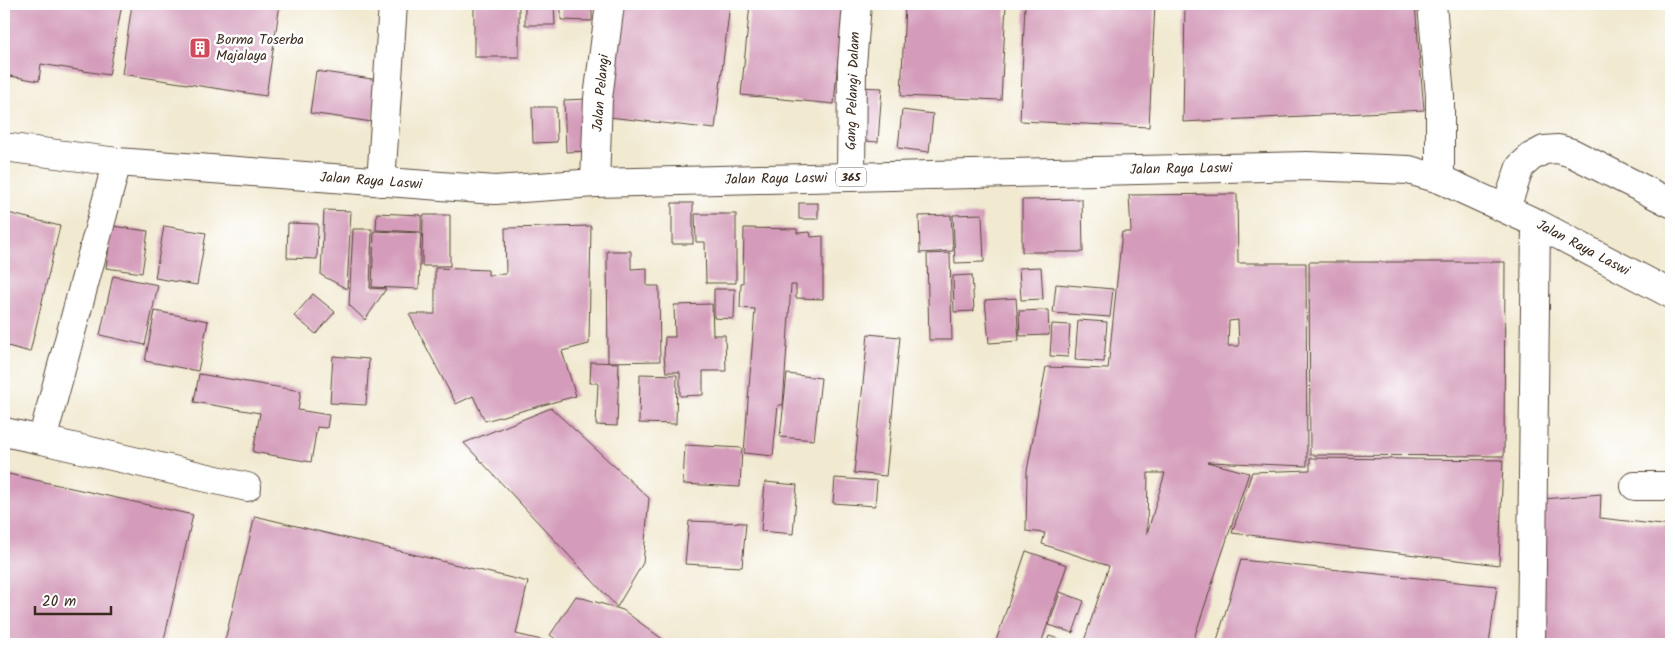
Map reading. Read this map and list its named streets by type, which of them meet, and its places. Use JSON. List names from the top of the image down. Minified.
{"streets":{"main road":["Gang Pelangi Dalam","Jalan Pelangi","Jalan Raya Laswi","365"]},"crossings":[["Gang Pelangi Dalam","Jalan Raya Laswi"],["Jalan Pelangi","Jalan Raya Laswi"]],"places":{"building":["Borma Toserba Majalaya"]},"scale_bar":"20 m"}
